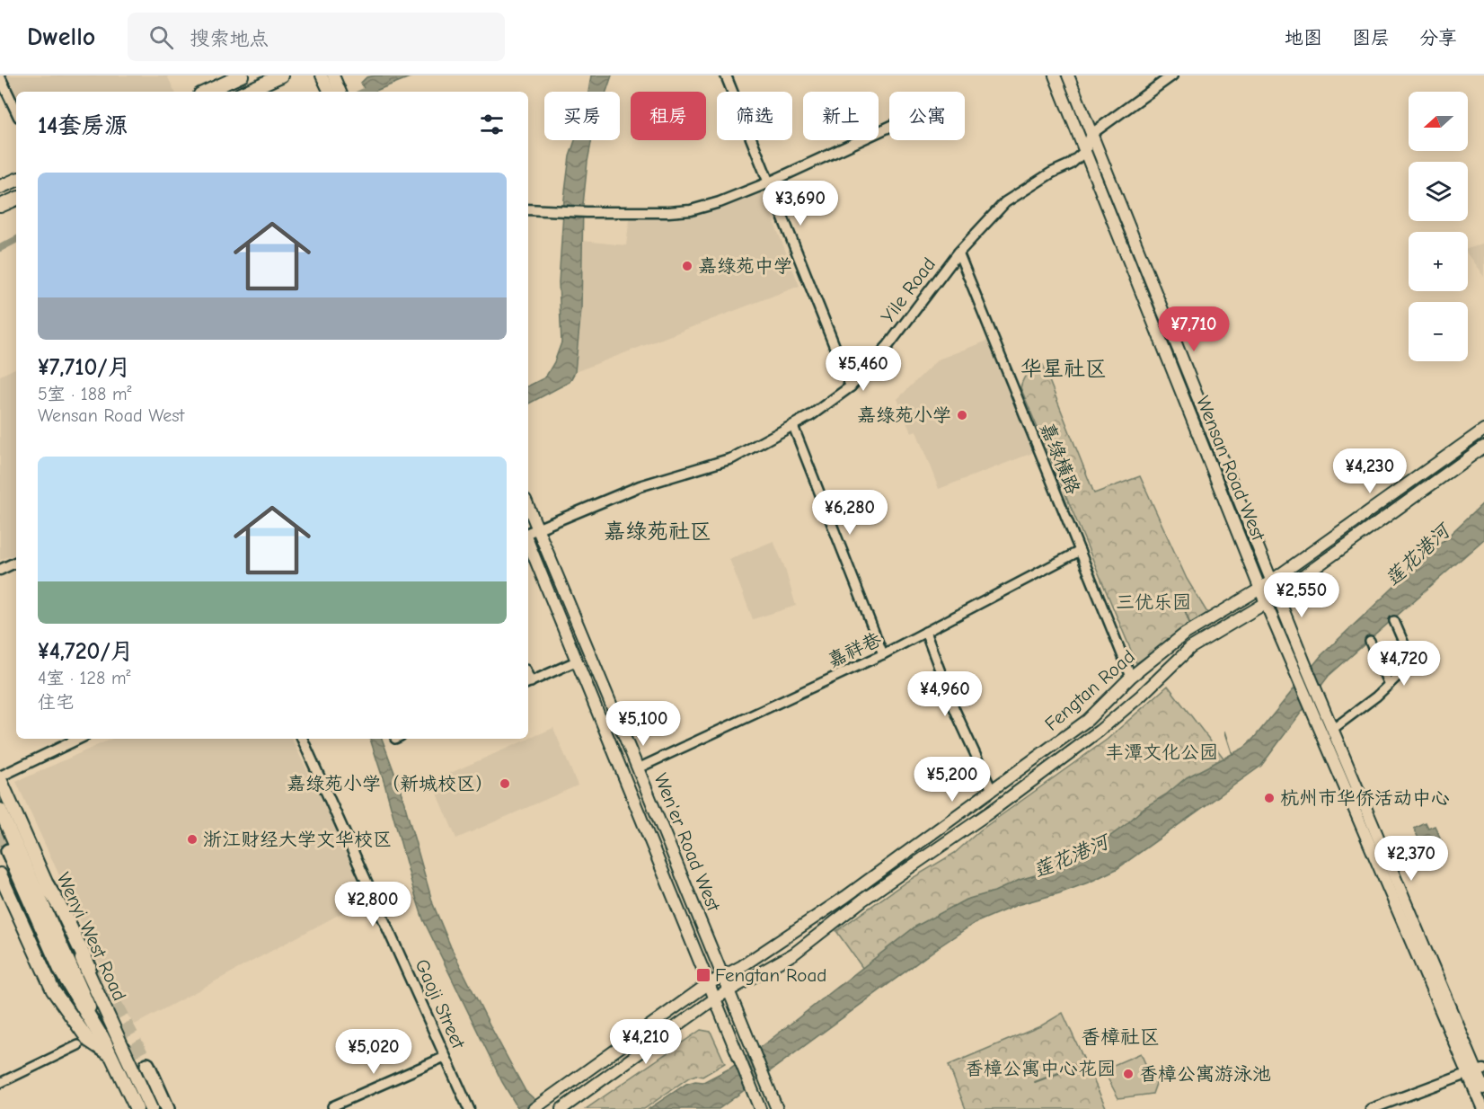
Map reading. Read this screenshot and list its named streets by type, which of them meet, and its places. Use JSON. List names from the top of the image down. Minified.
{"streets":{"main road":["Wensan Road West","Fengtan Road","Wen'er Road West","Wenyi West Road"],"street":["Yile Road","嘉绿横路","嘉祥巷","Gaoji Street"]},"crossings":[["Yile Road","嘉绿横路"],["Yile Road","Wensan Road West"],["Yile Road","Wen'er Road West"],["嘉绿横路","嘉祥巷"],["嘉绿横路","Fengtan Road"],["Wensan Road West","Fengtan Road"],["嘉祥巷","Wen'er Road West"],["Fengtan Road","Wen'er Road West"]],"districts":["华星社区","嘉绿苑社区","香樟社区"],"water":["莲花港河"],"parks":["三优乐园","丰潭文化公园","香樟公寓中心花园"],"places":{"other":["嘉绿苑中学","嘉绿苑小学","嘉绿苑小学（新城校区）","杭州市华侨活动中心","浙江财经大学文华校区","香樟公寓游泳池"],"transit":["Fengtan Road"]},"north":"left","page":{"header":"Dwello","search":"搜索地点","nav":["地图","图层","分享"],"map_buttons":["+","−"],"chip":["买房","租房","筛选","新上","公寓"],"heading":"14套房源","list":[{"name":"¥7,710/月","note":"5室 · 188 m² · Wensan Road West"},{"name":"¥4,720/月","note":"4室 · 128 m² · 住宅"}],"price":["¥3,690","¥7,710","¥5,460","¥4,230","¥6,280","¥2,550","¥4,720","¥4,960","¥5,100","¥5,200","¥2,370","¥2,800","¥4,210","¥5,020"]}}
